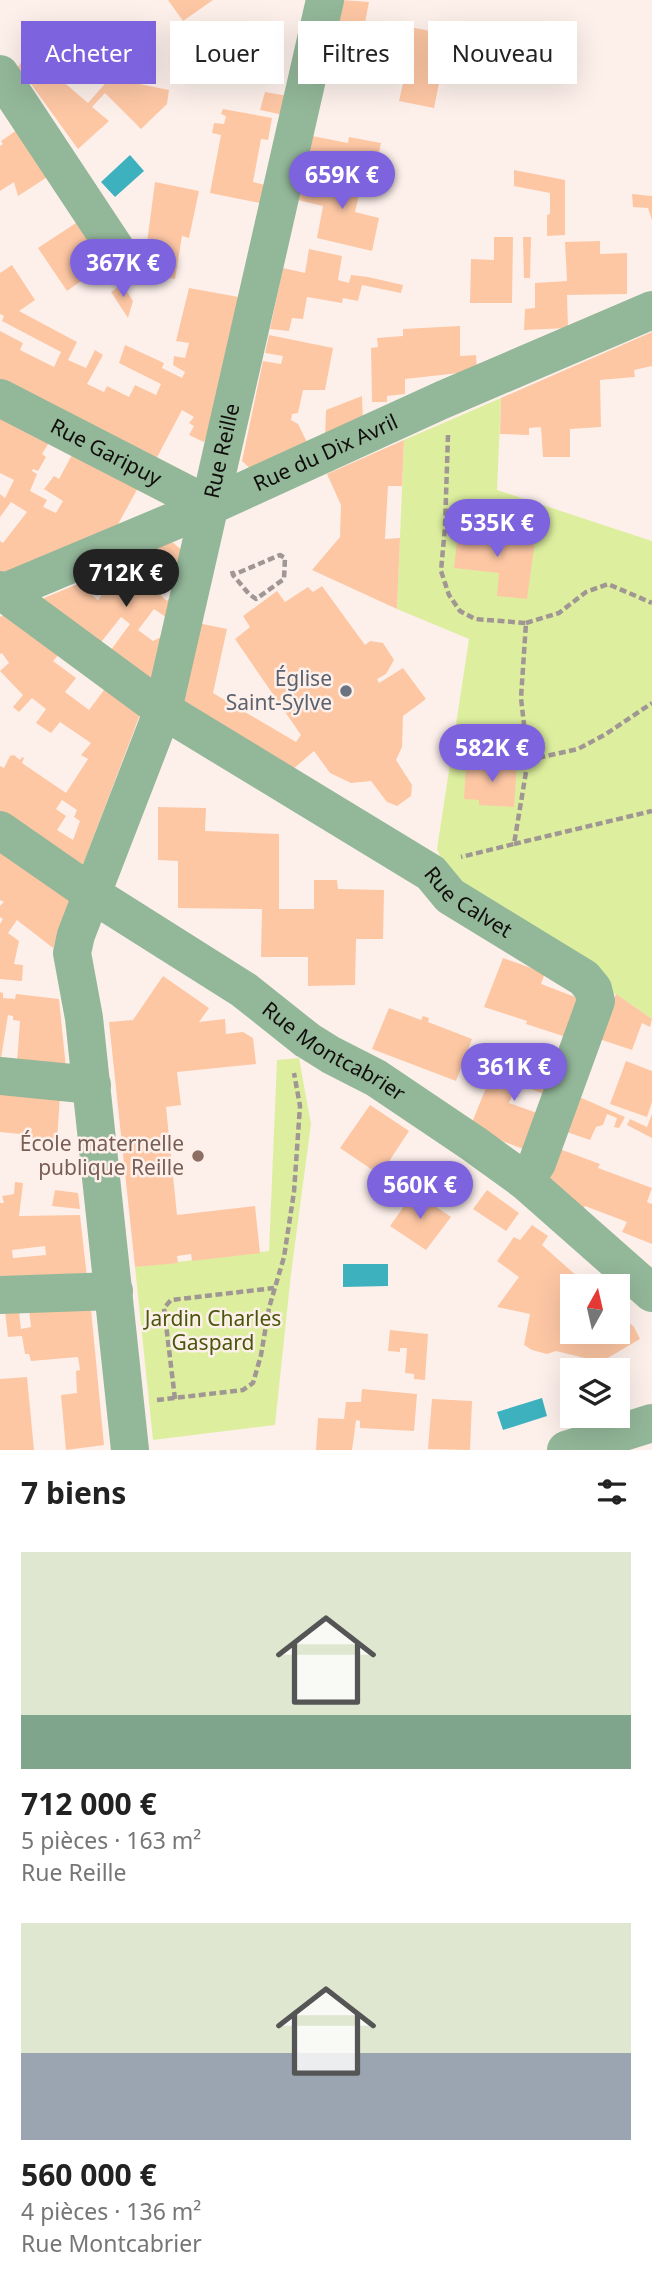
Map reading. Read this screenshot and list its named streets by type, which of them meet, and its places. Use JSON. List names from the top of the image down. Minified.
{"streets":{"street":["Rue Reille","Rue Garipuy","Rue du Dix Avril","Rue Calvet","Rue Montcabrier"]},"crossings":[["Rue Reille","Rue Garipuy"],["Rue Reille","Rue du Dix Avril"],["Rue Reille","Rue Calvet"],["Rue Reille","Rue Montcabrier"],["Rue Garipuy","Rue du Dix Avril"],["Rue du Dix Avril","Rue Calvet"],["Rue Calvet","Rue Montcabrier"]],"parks":["Jardin Charles Gaspard"],"places":["Église Saint-Sylve","École maternelle publique Reille"],"north":"top","page":{"chip":["Acheter","Louer","Filtres","Nouveau"],"price":["659K €","367K €","535K €","712K €","582K €","361K €","560K €"],"heading":"7 biens","list":[{"name":"712 000 €","note":"5 pièces · 163 m² · Rue Reille"},{"name":"560 000 €","note":"4 pièces · 136 m² · Rue Montcabrier"}]}}
